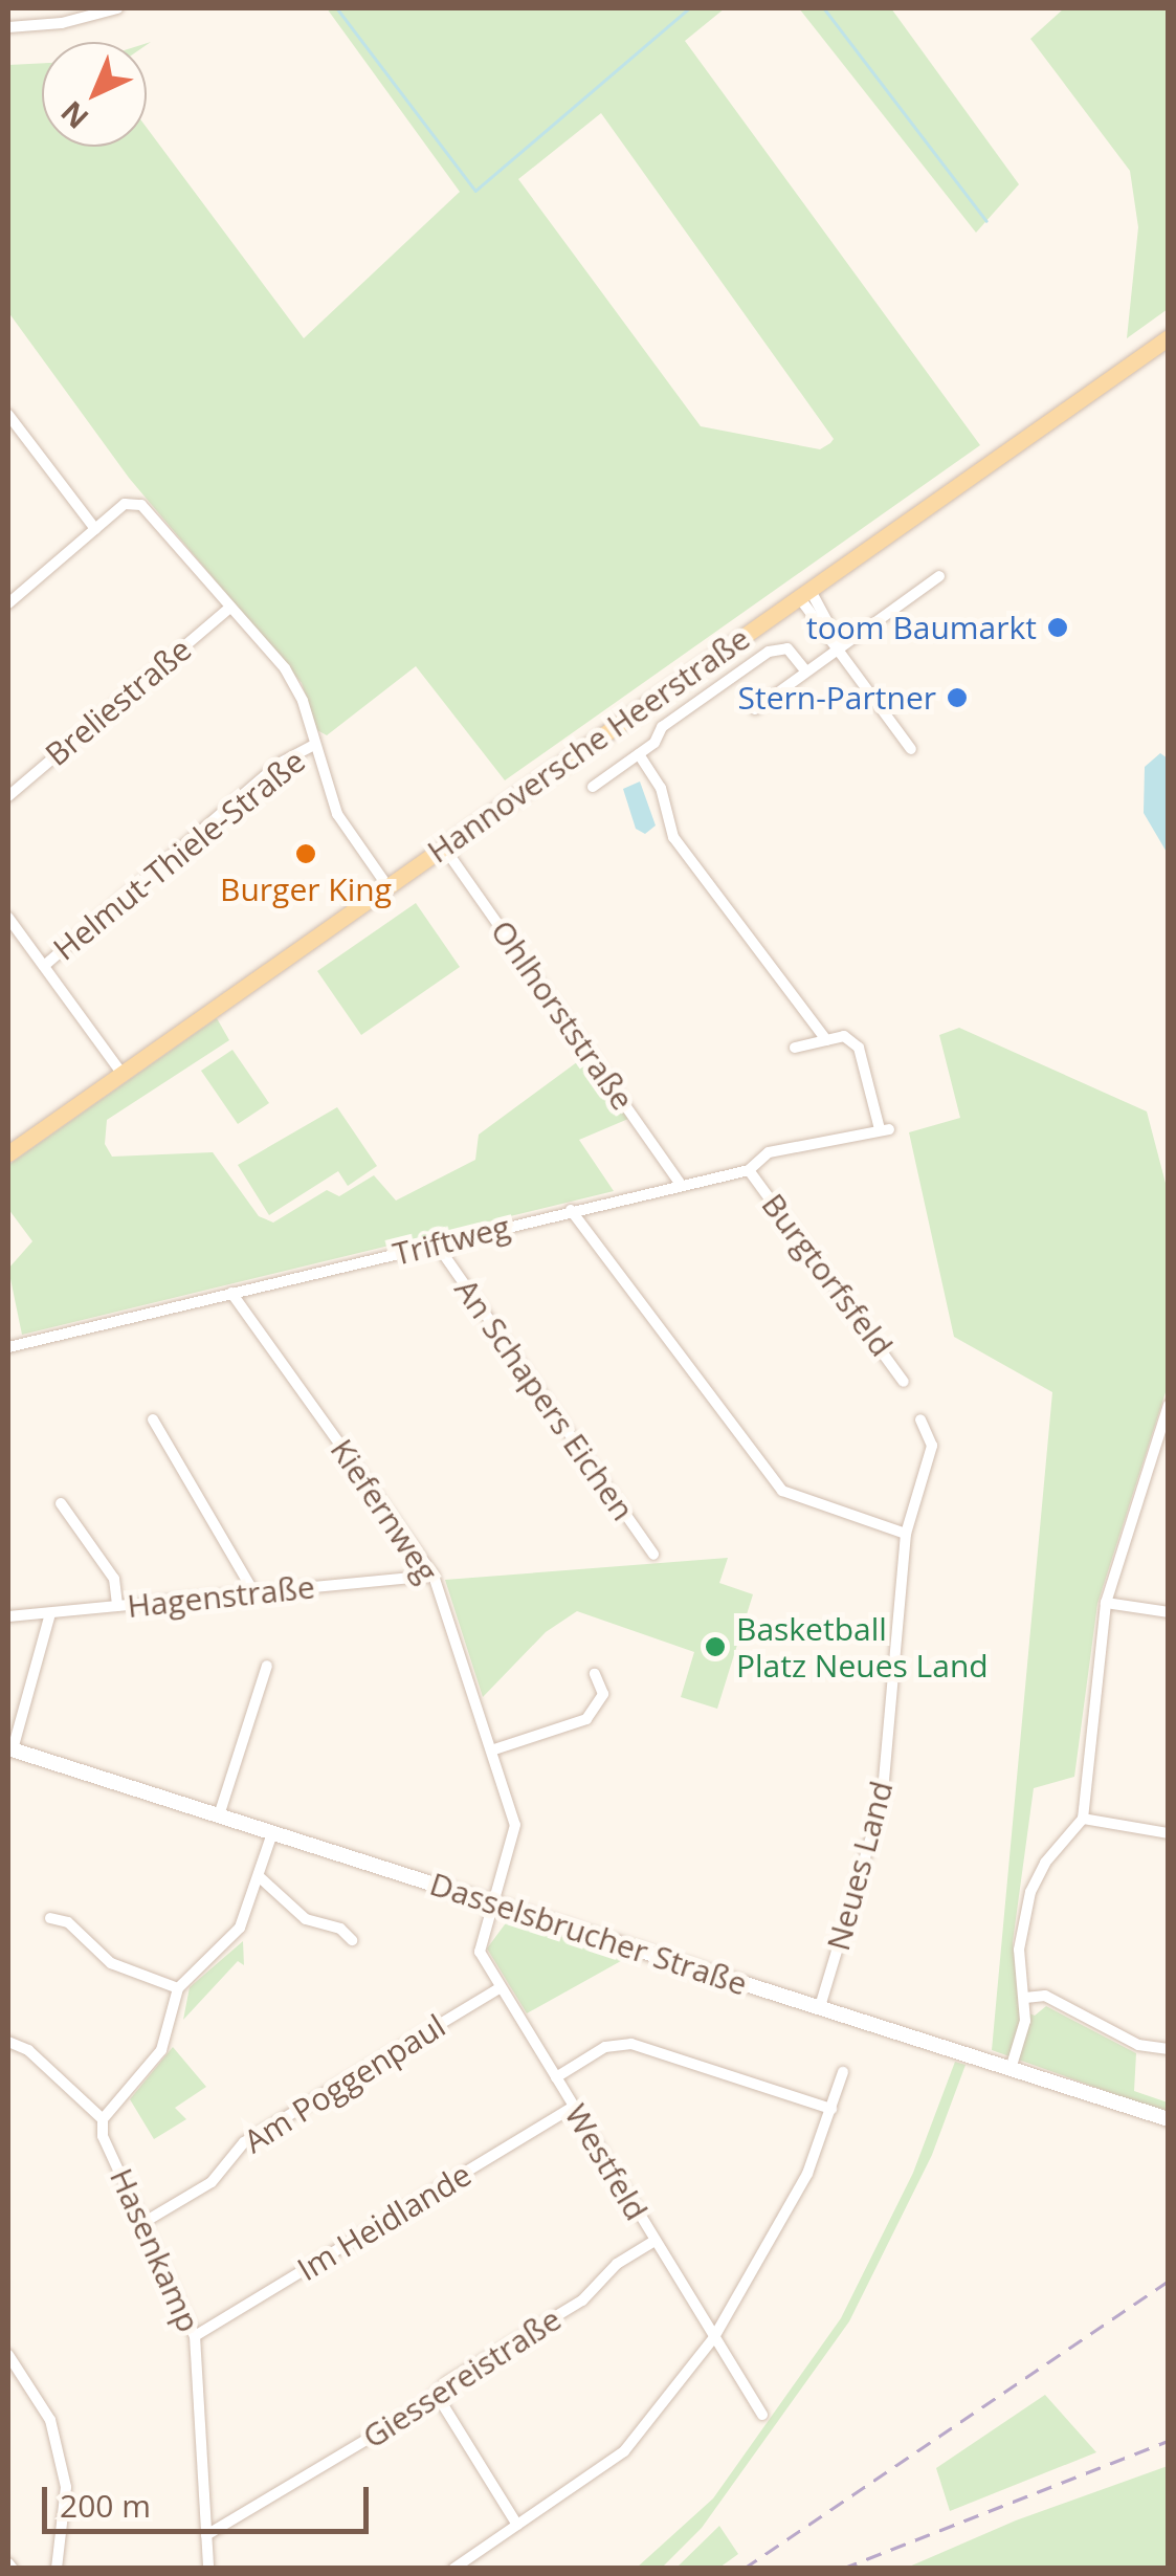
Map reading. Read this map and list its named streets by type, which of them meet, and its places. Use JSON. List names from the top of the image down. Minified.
{"streets":{"main road":["Hannoversche Heerstraße"],"street":["Breliestraße","Helmut-Thiele-Straße","Ohlhorststraße","Triftweg","Burgtorfsfeld","An Schapers Eichen","Kiefernweg","Hagenstraße","Neues Land","Dasselsbrucher Straße","Am Poggenpaul","Westfeld","Im Heidlande","Hasenkamp","Giessereistraße"]},"crossings":[["Hannoversche Heerstraße","Ohlhorststraße"],["Ohlhorststraße","Triftweg"],["Triftweg","Burgtorfsfeld"],["Triftweg","An Schapers Eichen"],["Triftweg","Kiefernweg"],["Kiefernweg","Hagenstraße"],["Kiefernweg","Dasselsbrucher Straße"],["Kiefernweg","Westfeld"],["Neues Land","Dasselsbrucher Straße"],["Dasselsbrucher Straße","Westfeld"],["Am Poggenpaul","Westfeld"],["Am Poggenpaul","Hasenkamp"],["Westfeld","Im Heidlande"],["Westfeld","Giessereistraße"],["Im Heidlande","Hasenkamp"],["Hasenkamp","Giessereistraße"]],"places":["toom Baumarkt","Stern-Partner","Burger King","Basketball Platz Neues Land"],"scale_bar":"200 m","north":"bottom left"}
